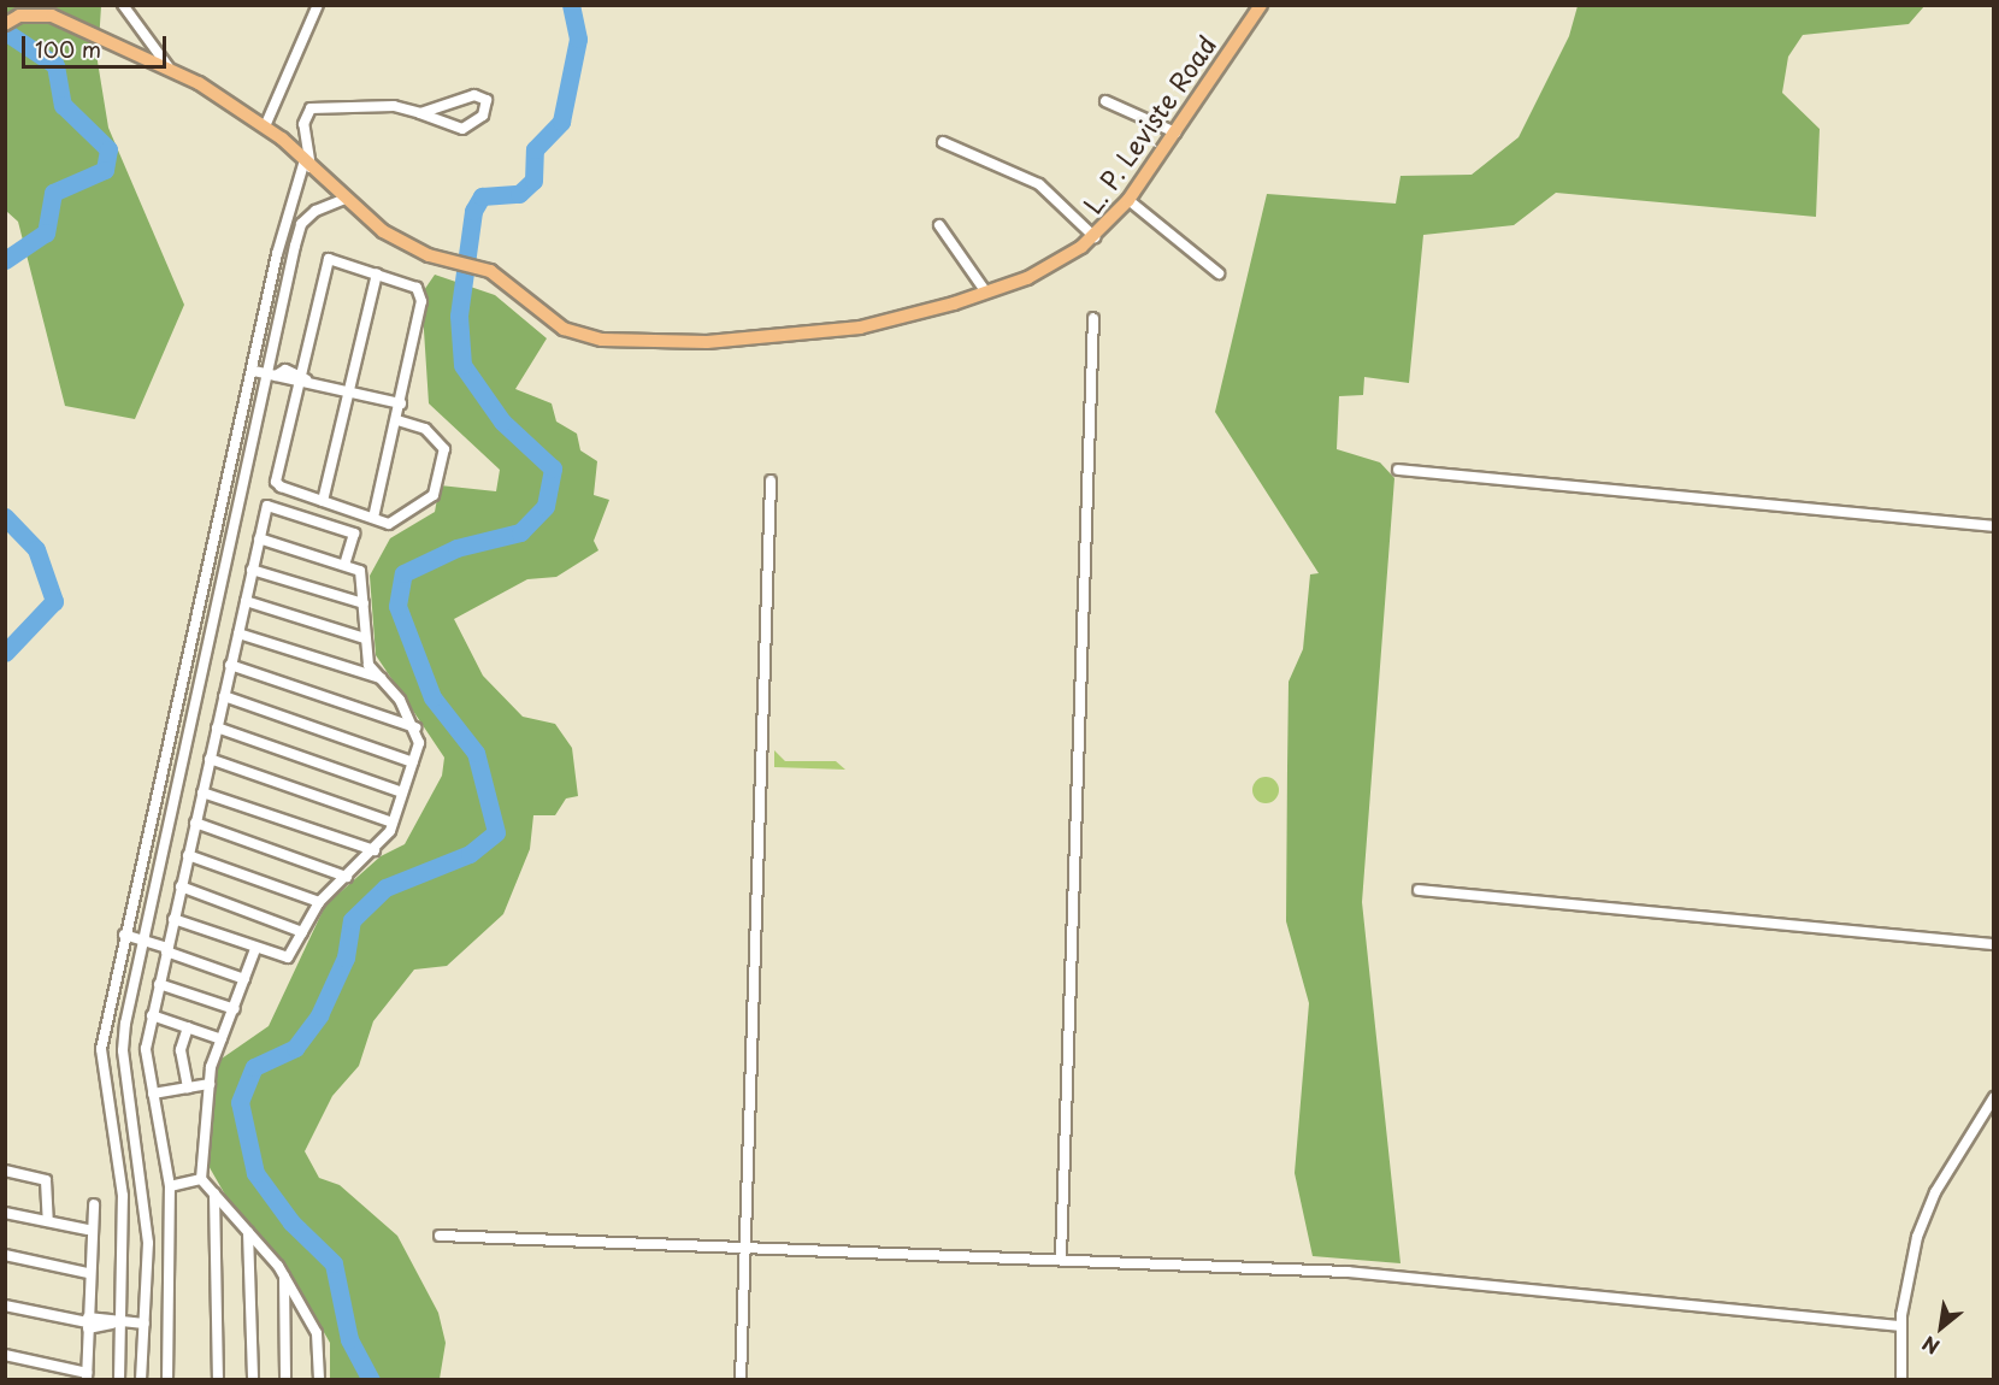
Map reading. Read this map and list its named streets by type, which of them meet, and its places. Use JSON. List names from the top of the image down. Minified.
{"streets":{"main road":["L. P. Leviste Road"]},"scale_bar":"100 m","north":"bottom left"}
